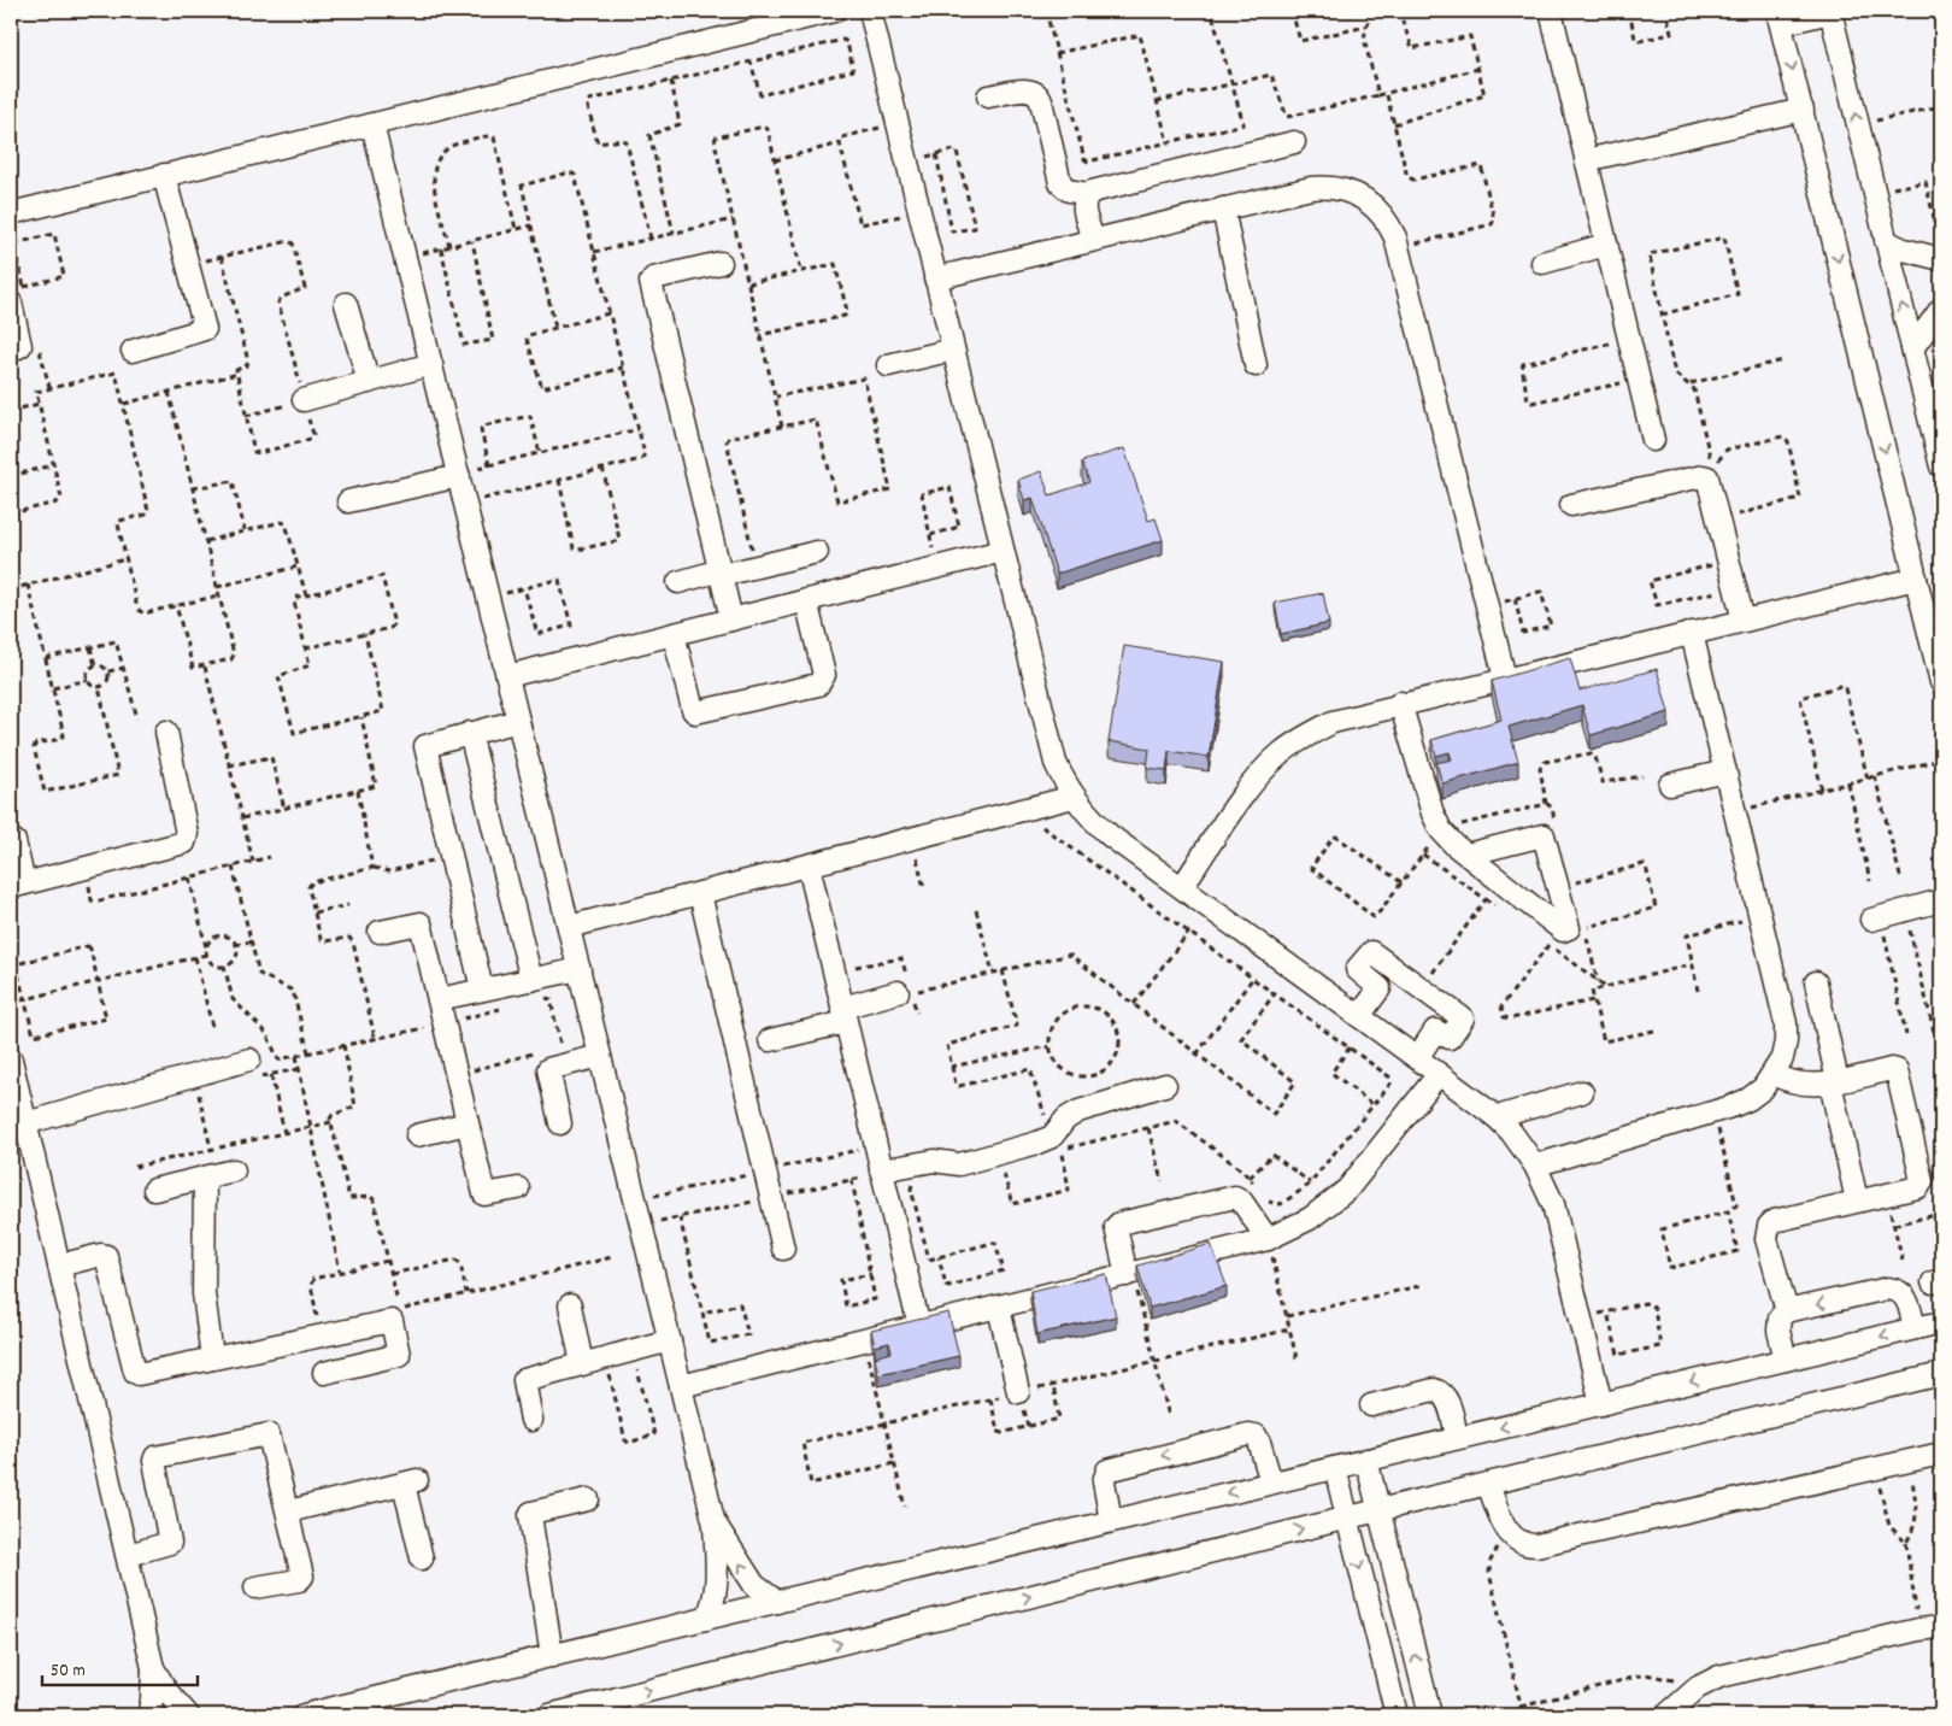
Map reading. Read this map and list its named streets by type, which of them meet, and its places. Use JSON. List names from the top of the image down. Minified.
{"scale_bar":"50 m"}
